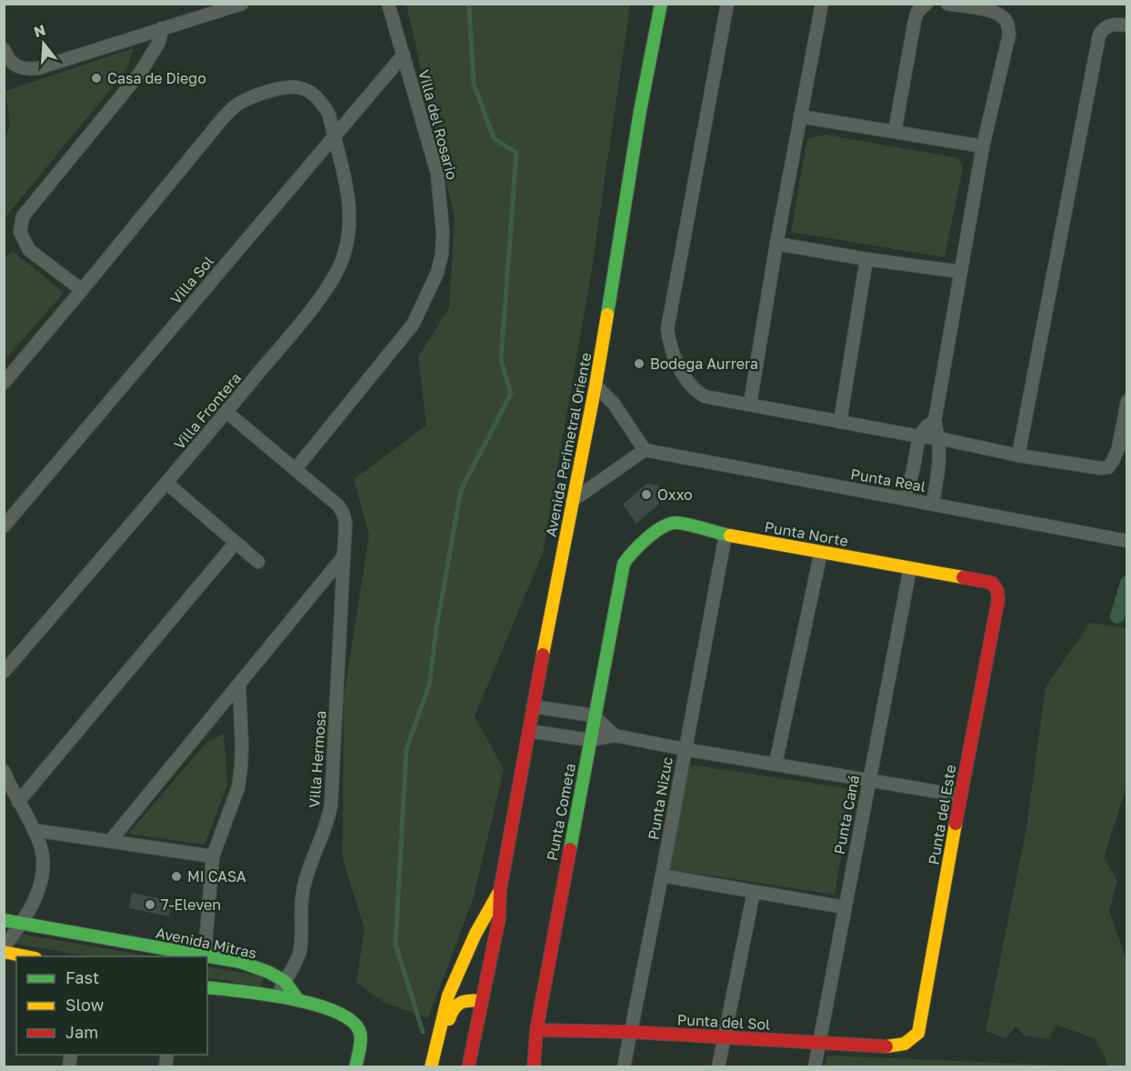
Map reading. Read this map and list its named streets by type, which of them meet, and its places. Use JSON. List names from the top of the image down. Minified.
{"streets":{"street":["Villa del Rosario","Villa Sol","Villa Frontera","Avenida Perimetral Oriente","Punta Real","Punta Norte","Villa Hermosa","Punta Nizuc","Punta Cometa","Punta Caná","Punta del Este","Avenida Mitras","Punta del Sol"]},"crossings":[["Villa del Rosario","Villa Sol"],["Villa del Rosario","Villa Hermosa"],["Villa Sol","Villa Frontera"],["Punta Norte","Punta Nizuc"],["Punta Norte","Punta Cometa"],["Punta Norte","Punta Caná"],["Punta Norte","Punta del Este"],["Villa Hermosa","Avenida Mitras"],["Punta Nizuc","Punta del Sol"],["Punta Cometa","Punta del Sol"],["Punta Caná","Punta del Sol"],["Punta del Este","Punta del Sol"]],"places":["Casa de Diego","Bodega Aurrera","Oxxo","MI CASA","7-Eleven"],"legend":["Fast","Slow","Jam"],"north":"top"}
